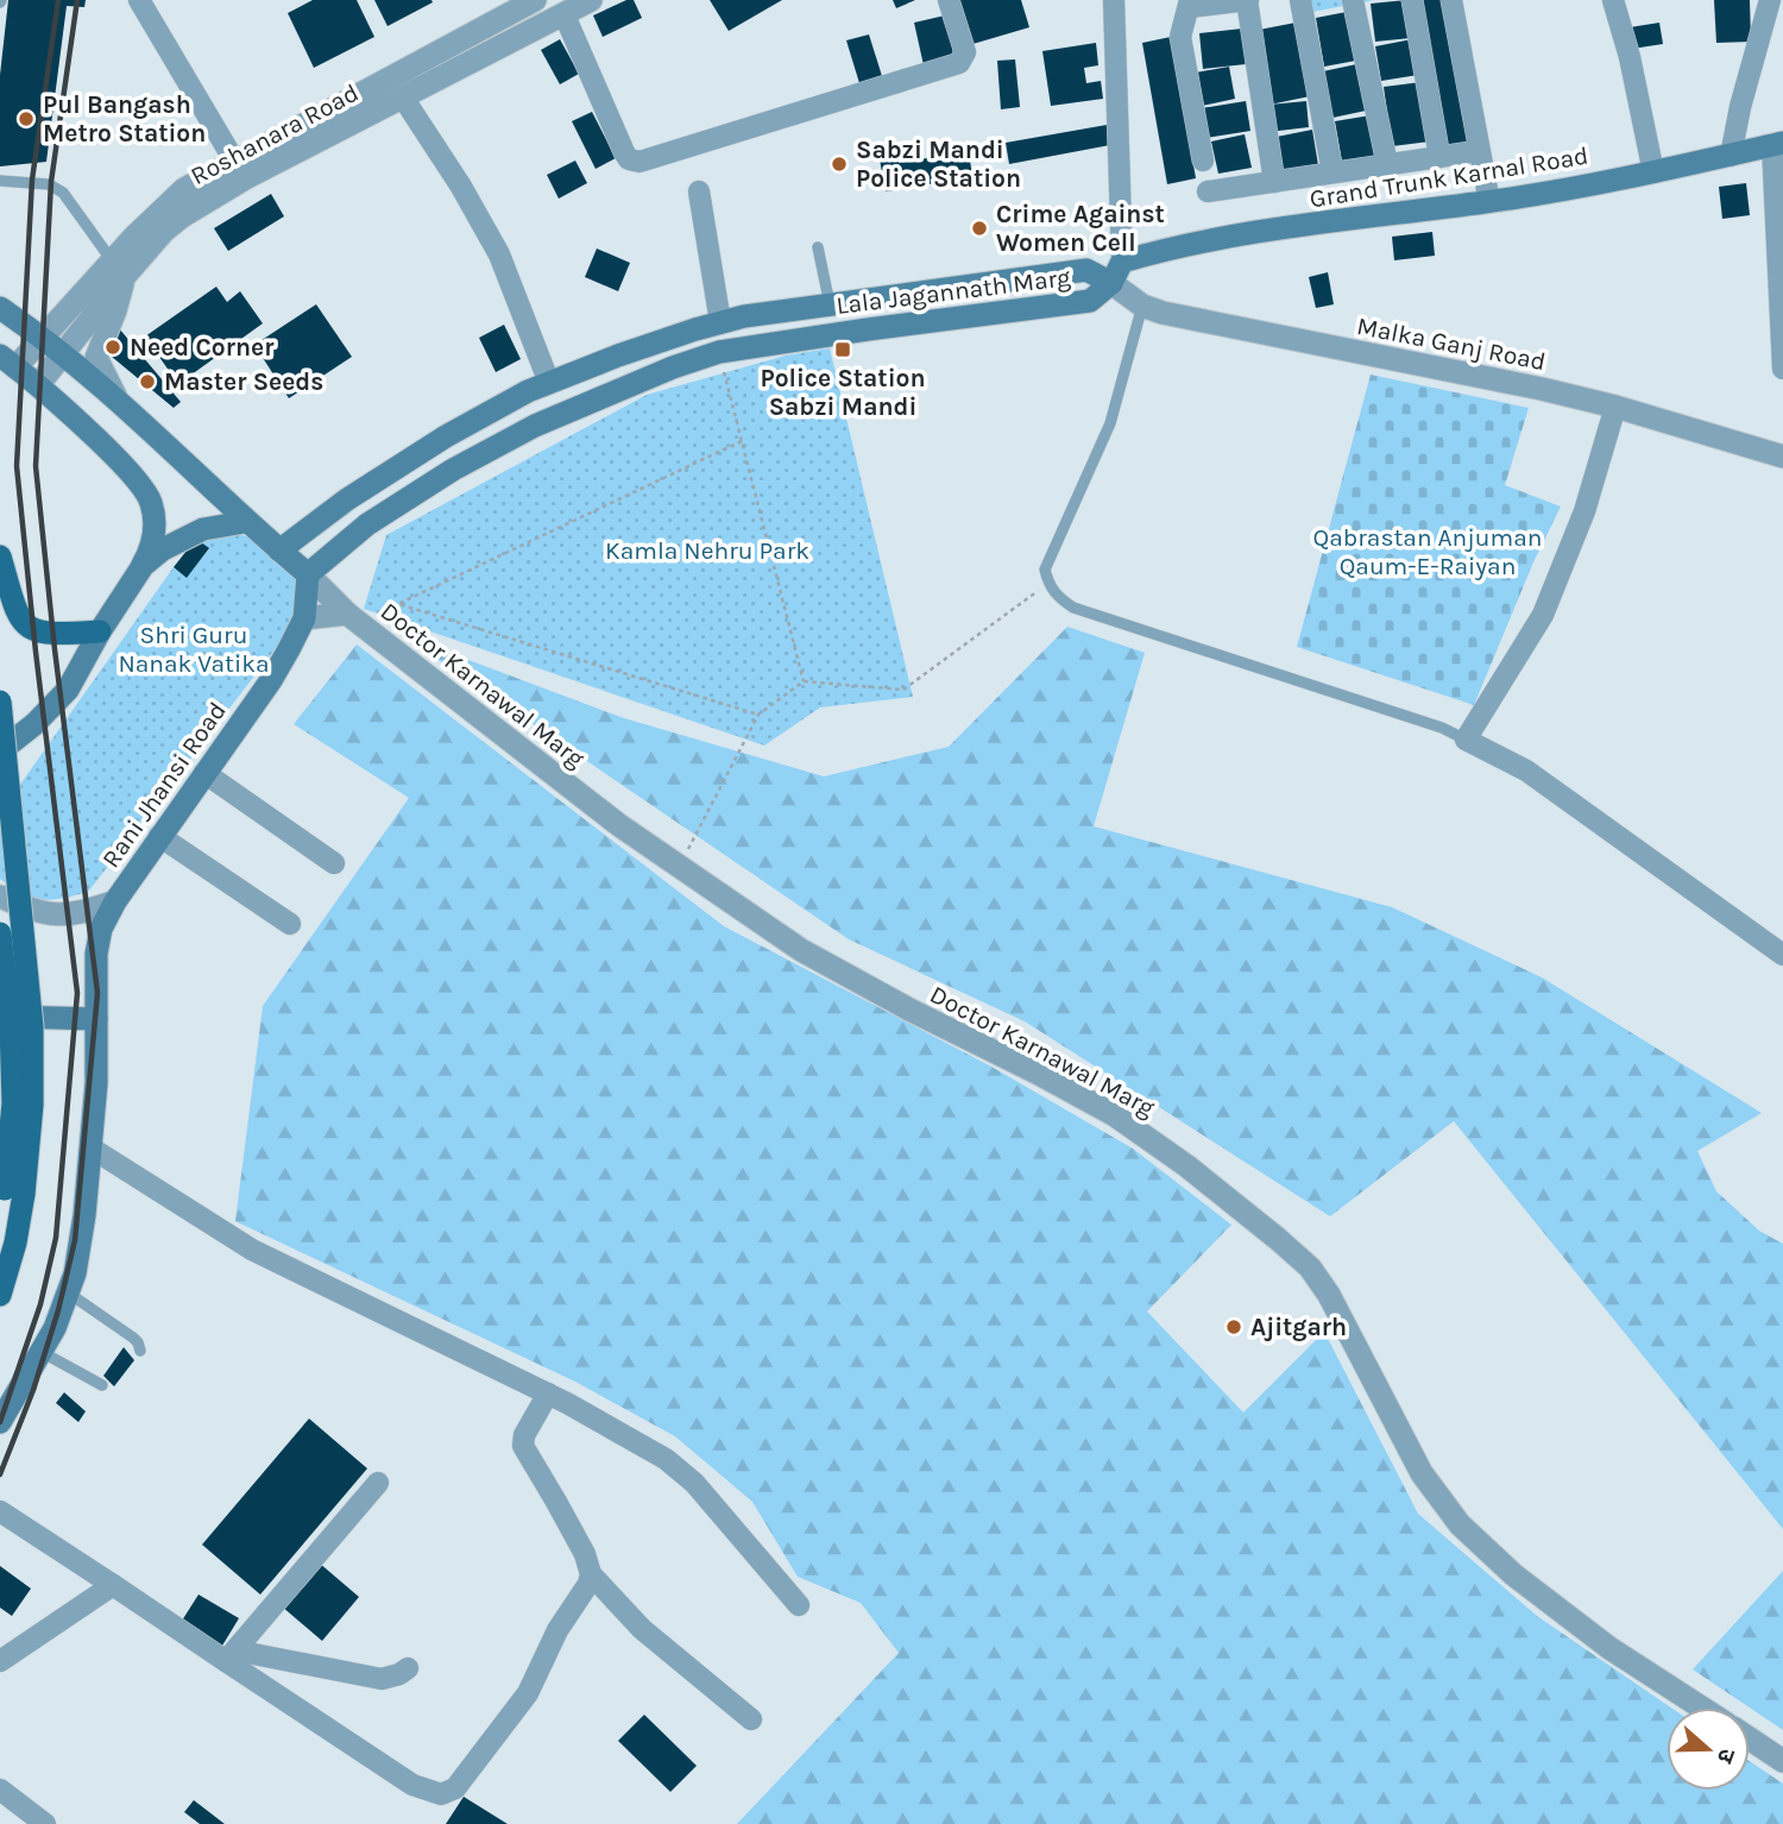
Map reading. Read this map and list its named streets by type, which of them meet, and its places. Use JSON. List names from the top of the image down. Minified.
{"streets":{"main road":["Grand Trunk Karnal Road","Lala Jagannath Marg","Rani Jhansi Road"],"street":["Roshanara Road","Malka Ganj Road","Doctor Karnawal Marg"]},"crossings":[["Grand Trunk Karnal Road","Lala Jagannath Marg"],["Grand Trunk Karnal Road","Malka Ganj Road"],["Lala Jagannath Marg","Malka Ganj Road"],["Lala Jagannath Marg","Doctor Karnawal Marg"],["Lala Jagannath Marg","Rani Jhansi Road"],["Doctor Karnawal Marg","Rani Jhansi Road"]],"parks":["Qabrastan Anjuman Qaum-E-Raiyan","Kamla Nehru Park","Shri Guru Nanak Vatika"],"places":{"other":["Pul Bangash Metro Station","Sabzi Mandi Police Station","Crime Against Women Cell","Need Corner","Master Seeds","Ajitgarh"],"transit":["Police Station Sabzi Mandi"]},"north":"right"}
